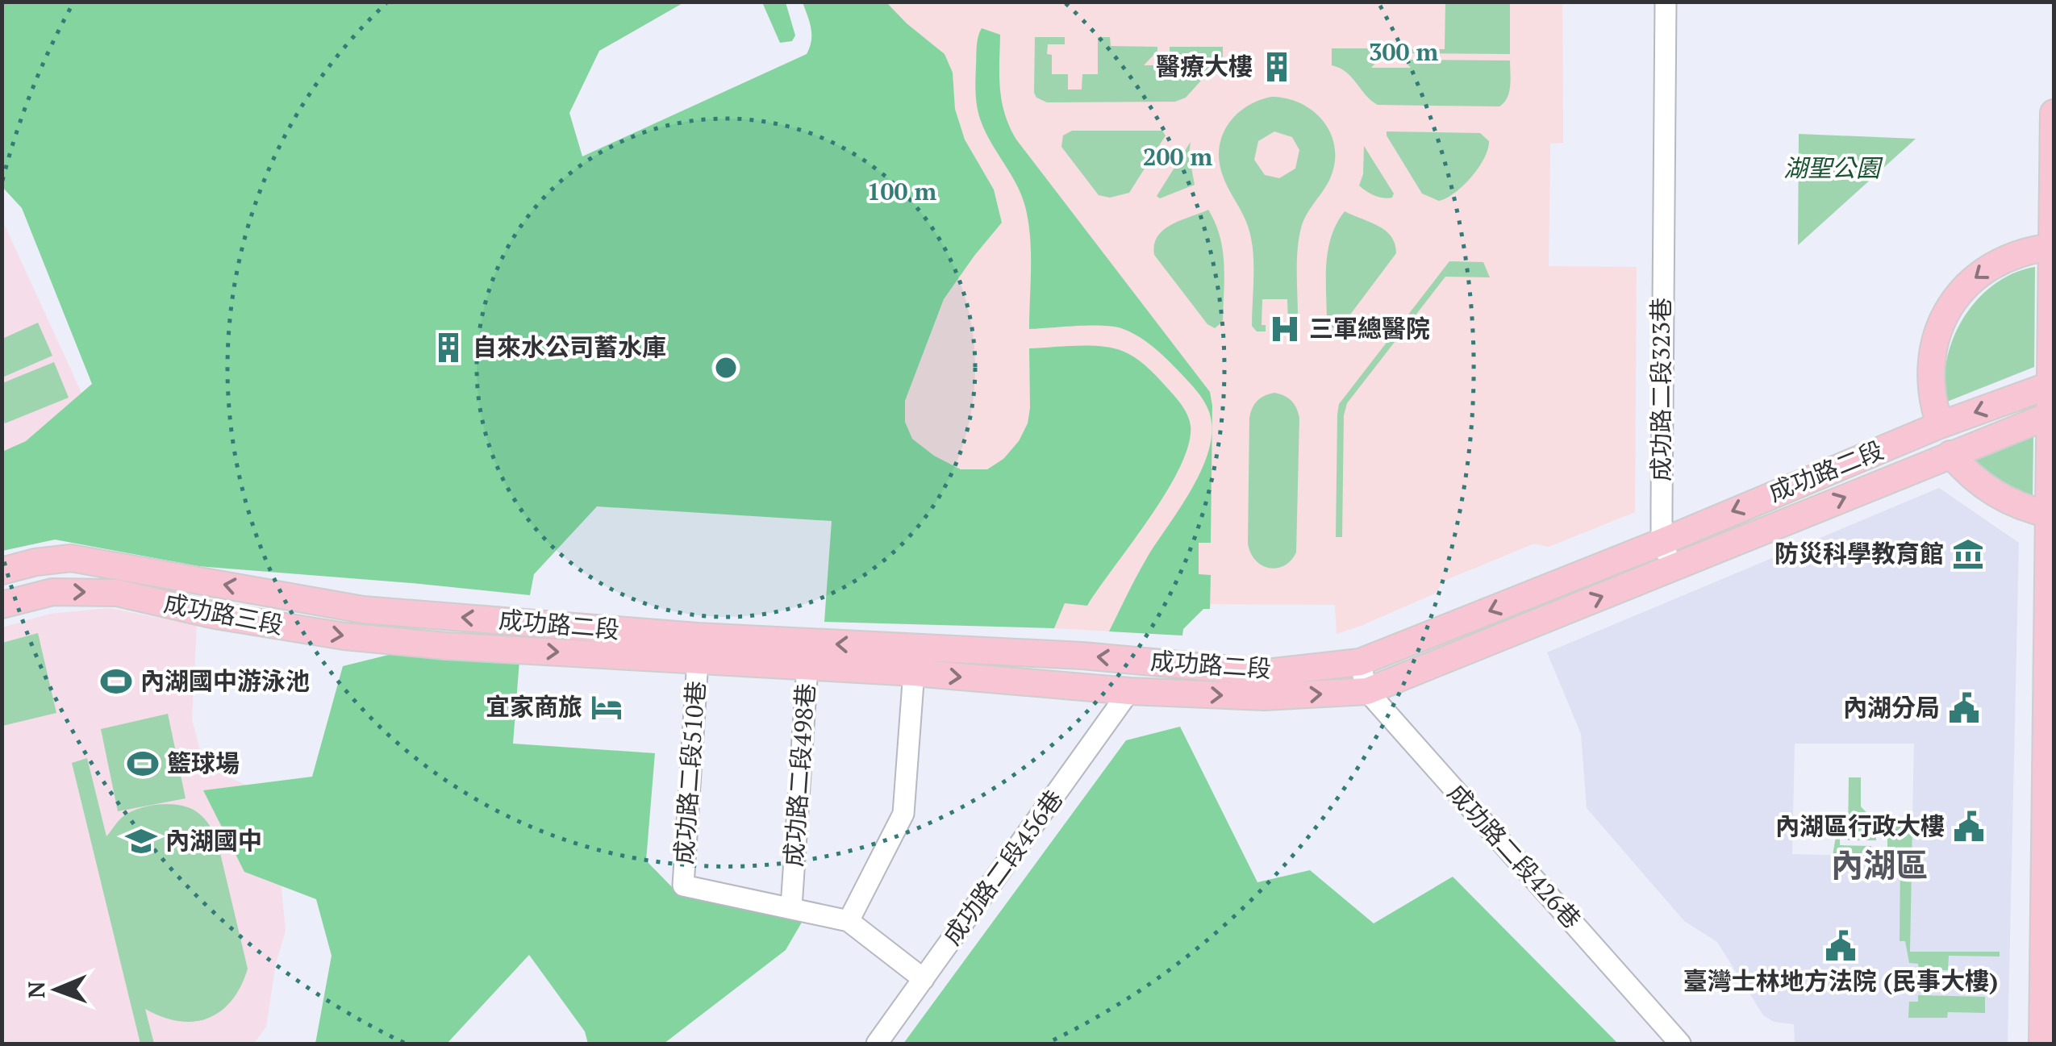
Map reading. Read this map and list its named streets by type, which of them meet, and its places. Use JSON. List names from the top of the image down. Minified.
{"streets":{"main road":["成功路二段","成功路三段"],"street":["成功路二段323巷","成功路二段510巷","成功路二段498巷","成功路二段426巷","成功路二段456巷"]},"crossings":[["成功路二段323巷","成功路二段"],["成功路二段","成功路三段"],["成功路二段","成功路二段510巷"],["成功路二段","成功路二段498巷"],["成功路二段","成功路二段426巷"],["成功路二段","成功路二段456巷"],["成功路二段510巷","成功路二段498巷"]],"districts":["內湖區"],"parks":["湖聖公園"],"places":{"building":["醫療大樓","自來水公司蓄水庫"],"hospital":["三軍總醫院"],"museum":["防災科學教育館"],"sports":["內湖國中游泳池","籃球場"],"hotel":["宜家商旅"],"public building":["內湖分局","內湖區行政大樓","臺灣士林地方法院 (民事大樓)"],"school or university":["內湖國中"]},"north":"left","rings":["300 m","200 m","100 m"]}
